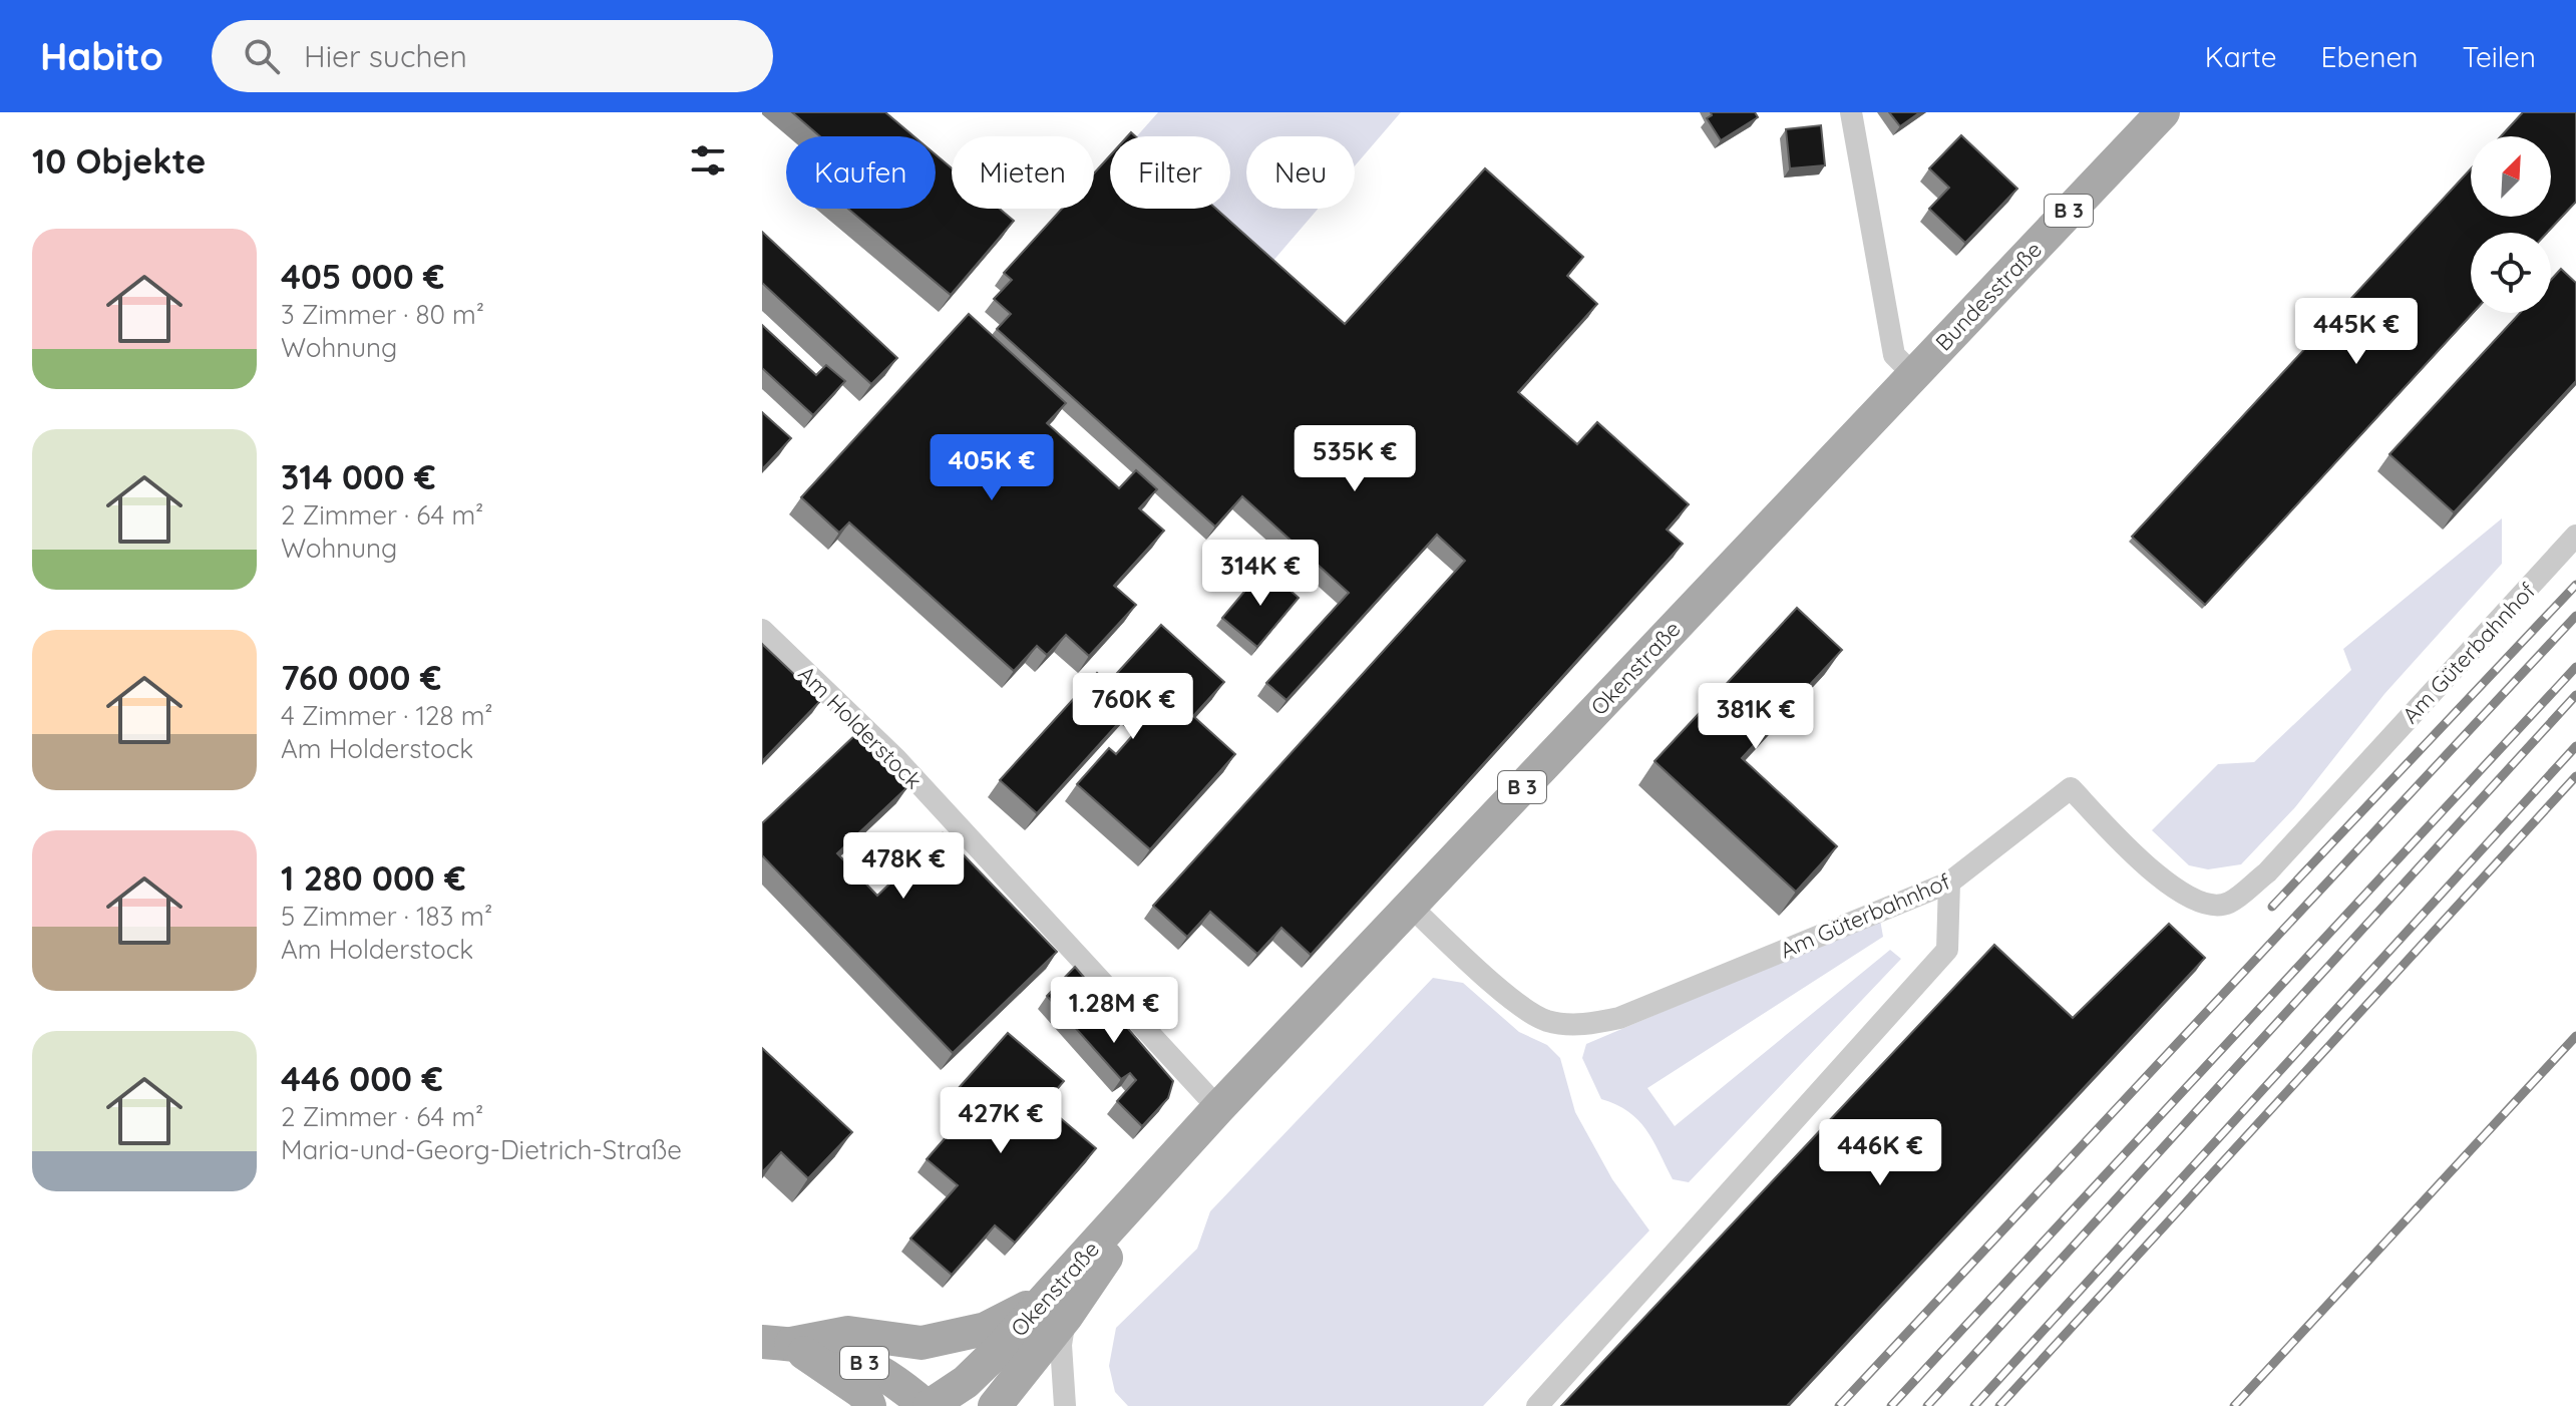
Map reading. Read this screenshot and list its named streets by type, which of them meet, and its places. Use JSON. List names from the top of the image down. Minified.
{"streets":{"main road":["B 3","Bundesstraße","Okenstraße"],"street":["Am Güterbahnhof","Am Holderstock"]},"crossings":[["B 3","Okenstraße"],["Bundesstraße","Okenstraße"],["Am Güterbahnhof","Okenstraße"],["Okenstraße","Am Holderstock"]],"north":"top right","page":{"header":"Habito","search":"Hier suchen","nav":["Karte","Ebenen","Teilen"],"heading":"10 Objekte","chip":["Kaufen","Mieten","Filter","Neu"],"list":[{"name":"405 000 €","note":"3 Zimmer · 80 m² · Wohnung"},{"name":"314 000 €","note":"2 Zimmer · 64 m² · Wohnung"},{"name":"760 000 €","note":"4 Zimmer · 128 m² · Am Holderstock"},{"name":"1 280 000 €","note":"5 Zimmer · 183 m² · Am Holderstock"},{"name":"446 000 €","note":"2 Zimmer · 64 m² · Maria-und-Georg-Dietrich-Straße"}],"price":["445K €","535K €","405K €","314K €","760K €","381K €","478K €","1.28M €","427K €","446K €"]}}
